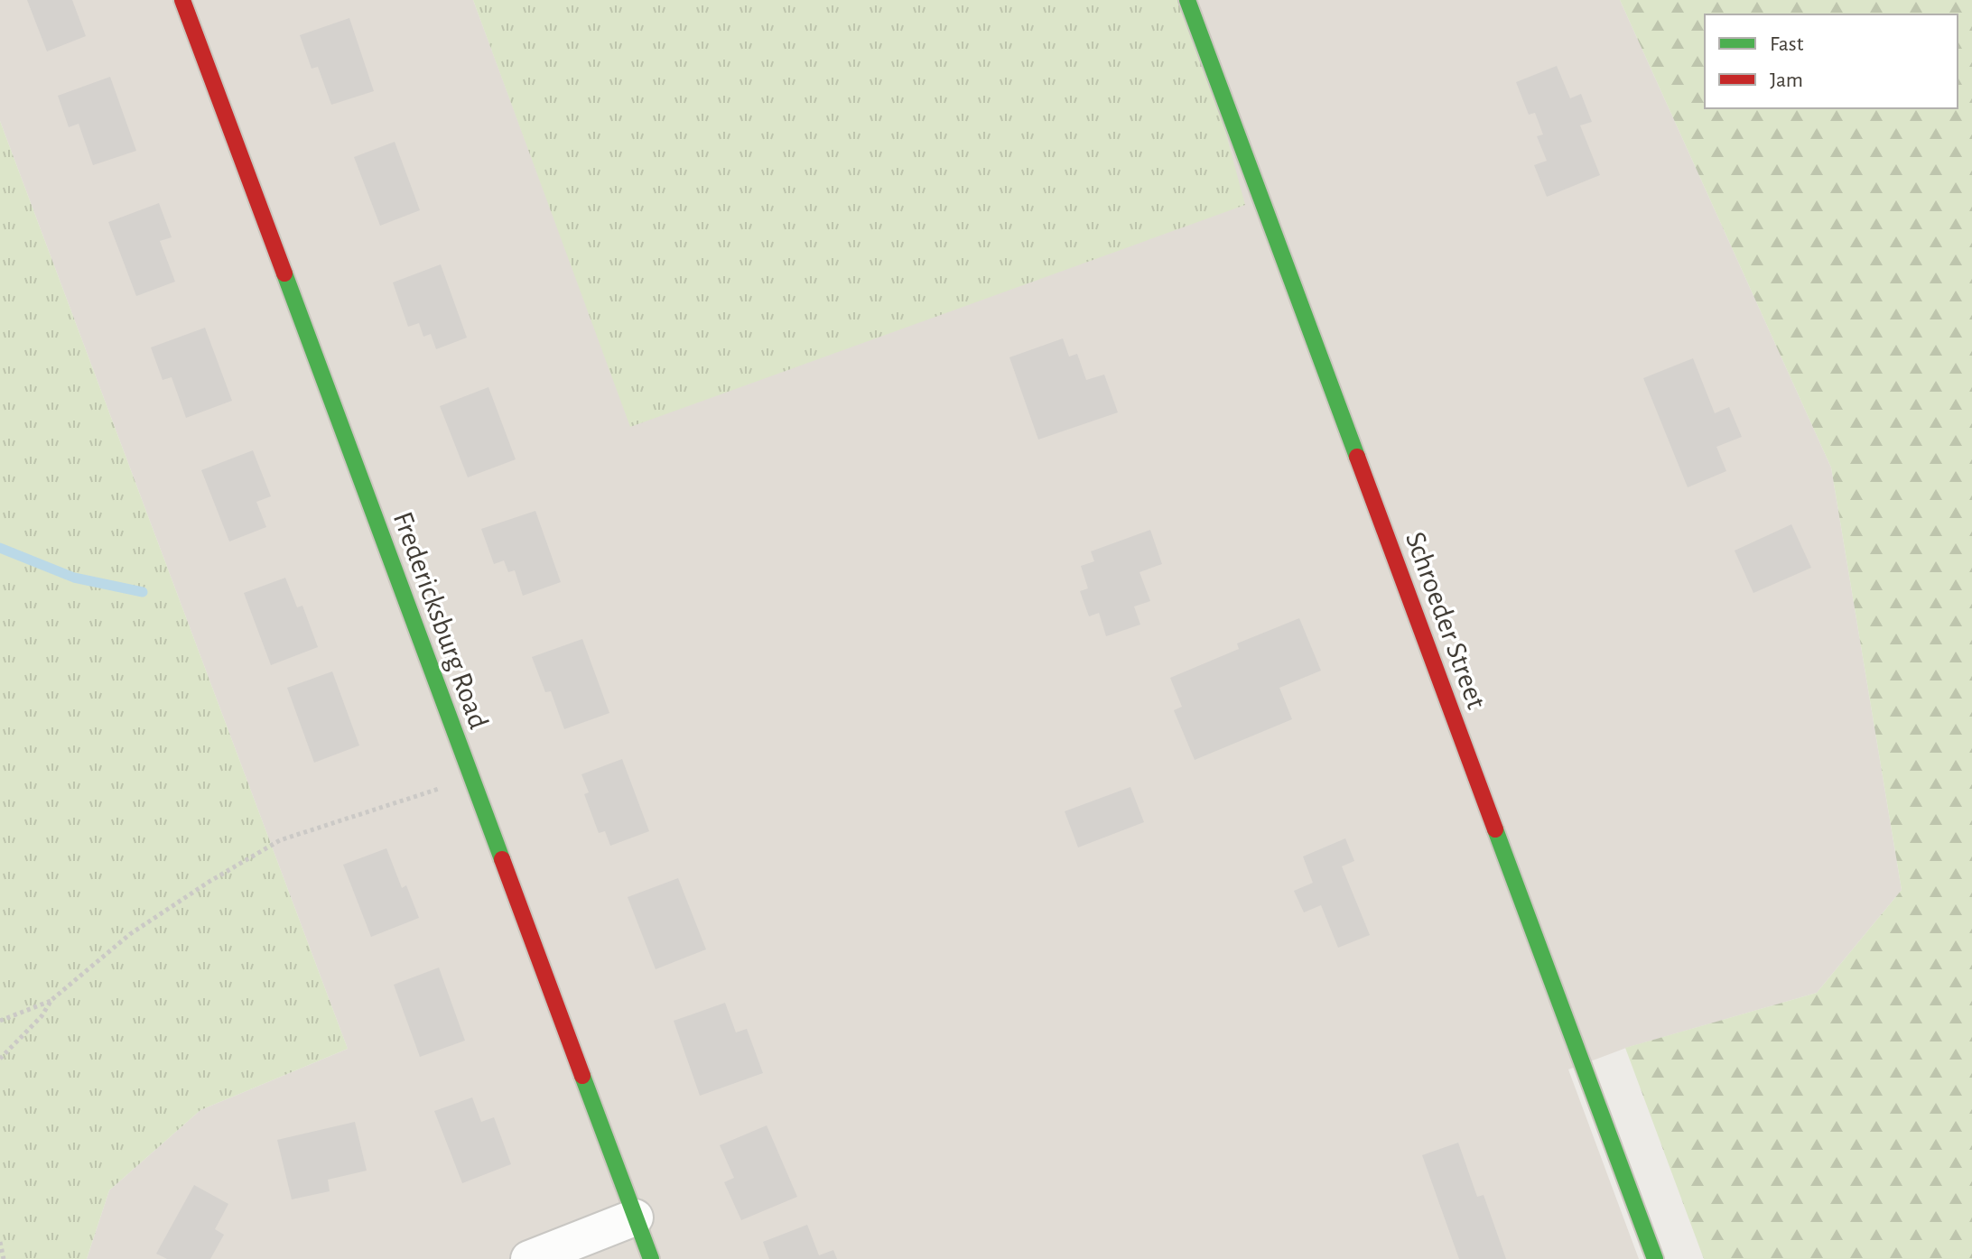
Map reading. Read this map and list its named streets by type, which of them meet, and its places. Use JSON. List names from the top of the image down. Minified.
{"streets":{"street":["Fredericksburg Road","Schroeder Street"]},"legend":["Fast","Jam"]}
